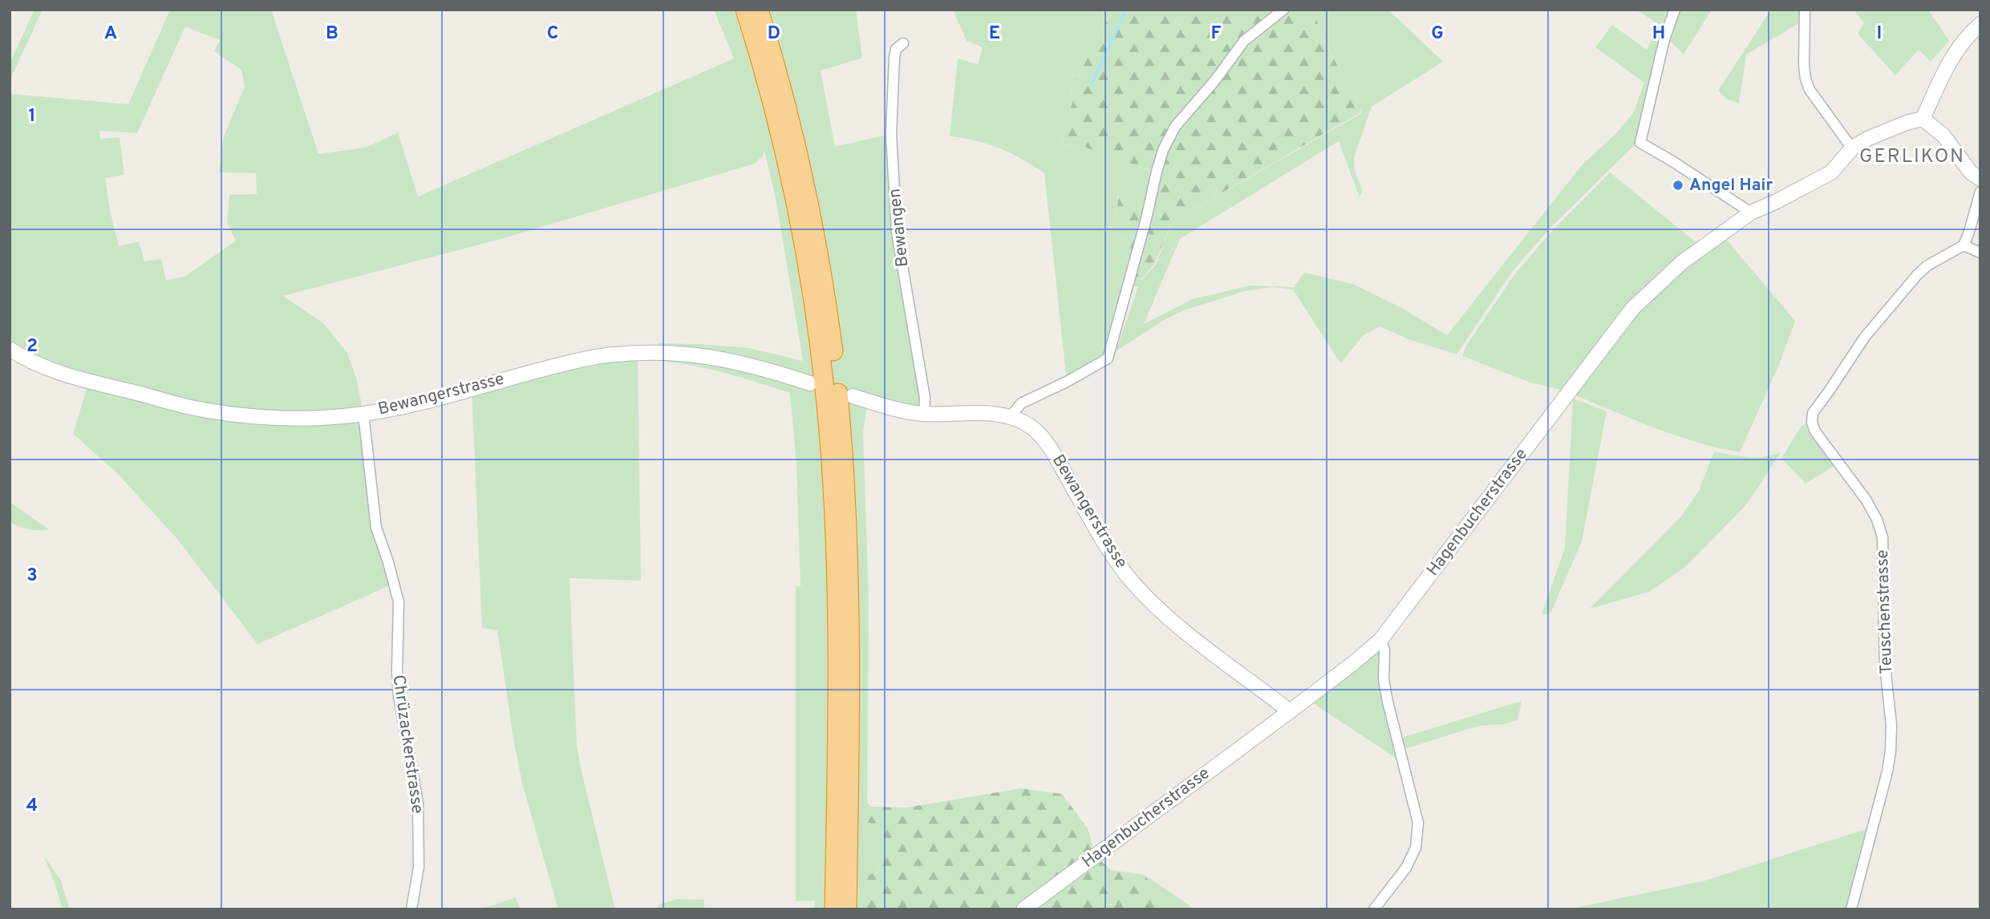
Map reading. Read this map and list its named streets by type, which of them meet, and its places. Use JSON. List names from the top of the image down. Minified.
{"streets":{"street":["Bewangen","Bewangerstrasse","Hagenbucherstrasse","Teuschenstrasse","Chrüzackerstrasse"]},"crossings":[["Bewangen","Bewangerstrasse"],["Bewangerstrasse","Hagenbucherstrasse"],["Bewangerstrasse","Chrüzackerstrasse"]],"districts":["GERLIKON"],"places":["Angel Hair"],"grid":{"columns":["A","B","C","D","E","F","G","H","I"],"rows":["1","2","3","4"]}}
